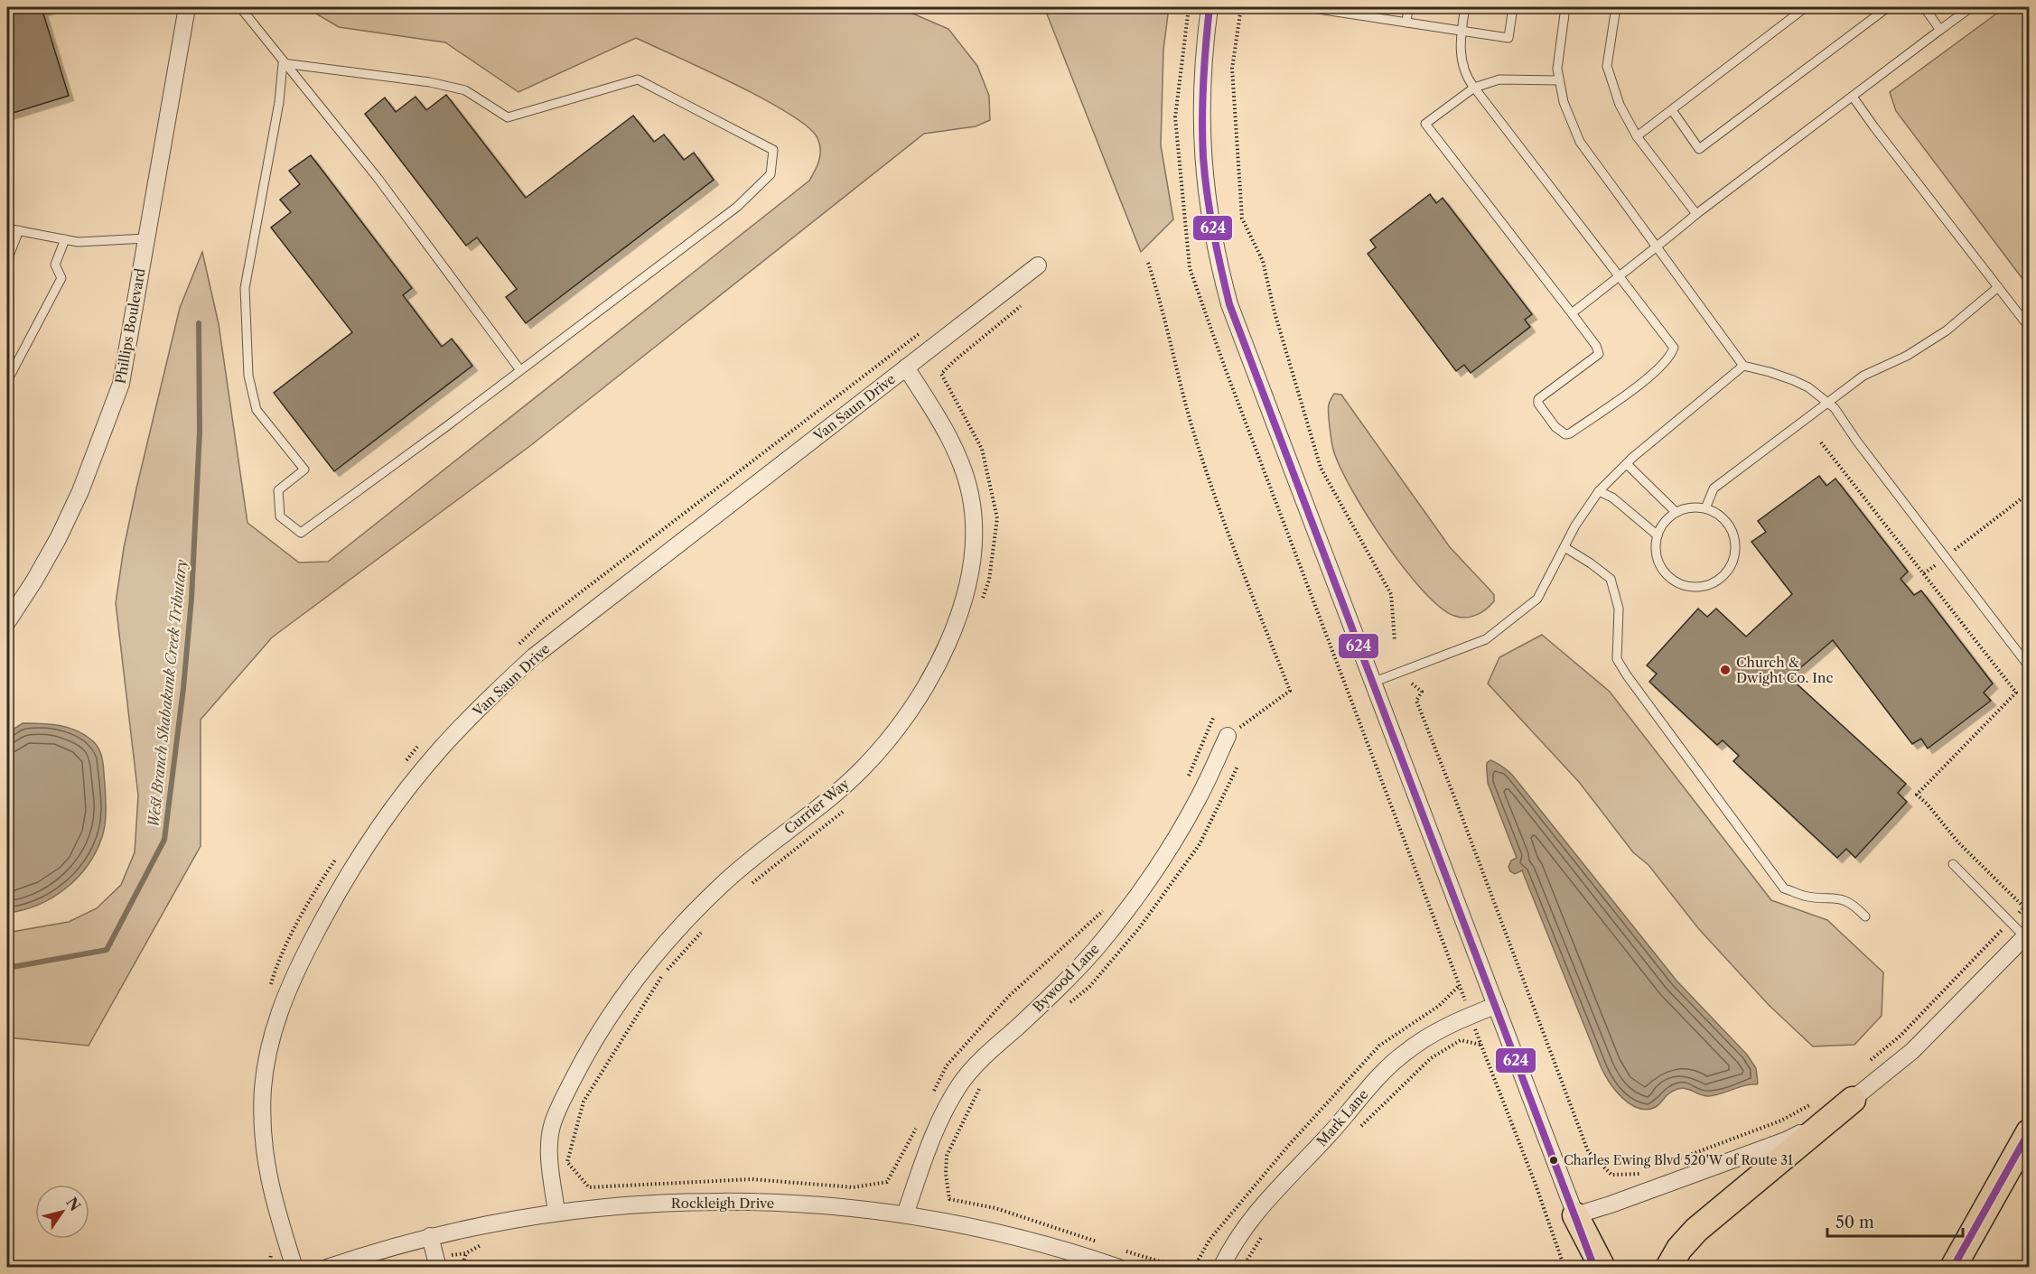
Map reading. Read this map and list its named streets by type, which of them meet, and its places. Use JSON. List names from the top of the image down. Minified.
{"streets":{"street":["Phillips Boulevard","Van Saun Drive","Currier Way","Bywood Lane","Mark Lane","Rockleigh Drive"]},"crossings":[["Van Saun Drive","Currier Way"],["Currier Way","Rockleigh Drive"],["Bywood Lane","Rockleigh Drive"]],"water":["West Branch Shabakunk Creek Tributary"],"places":["Church & Dwight Co. Inc","Charles Ewing Blvd 520'W of Route 31"],"lines":["transit line 624"],"scale_bar":"50 m","north":"top right"}
